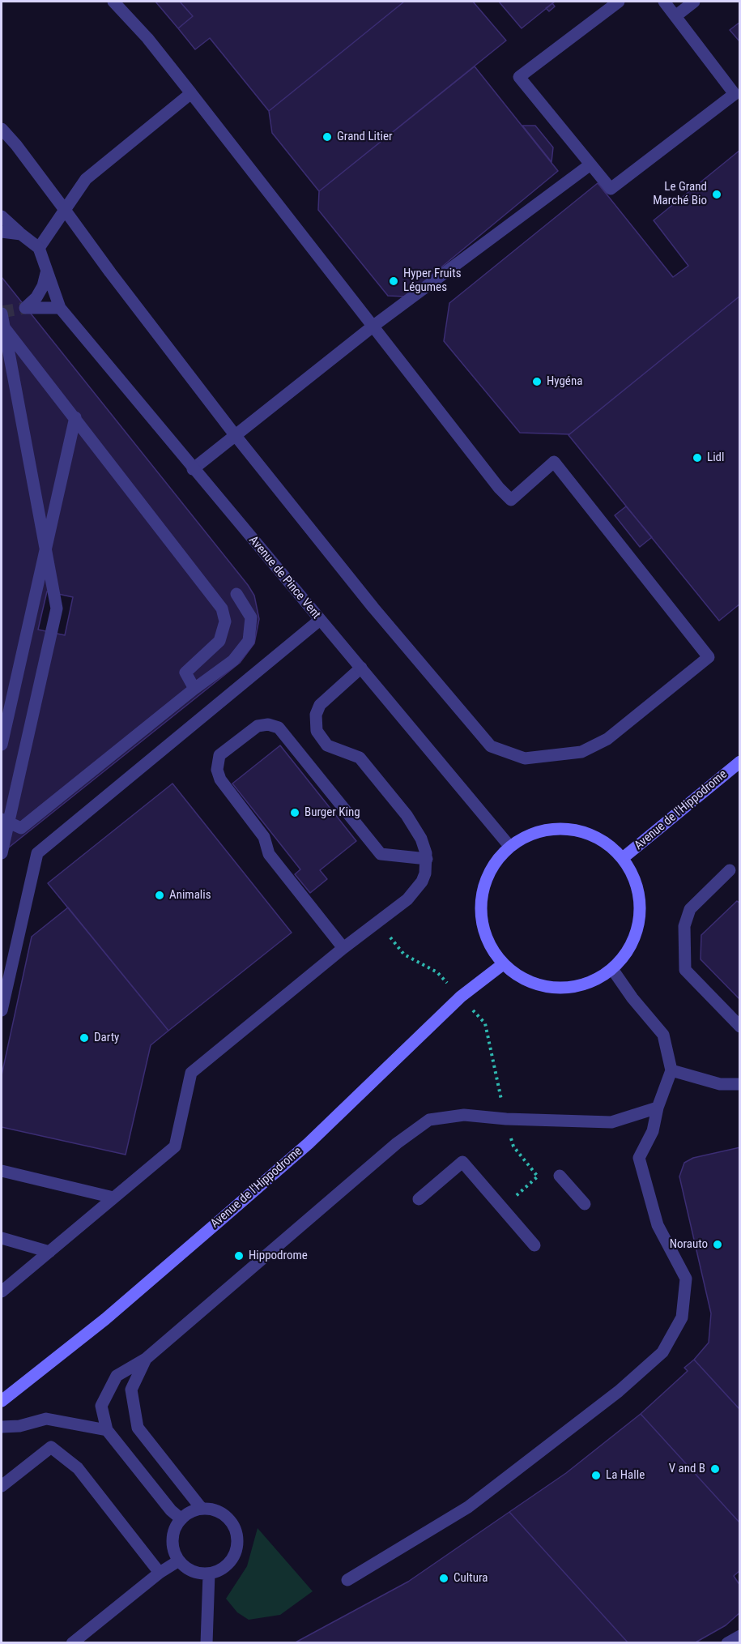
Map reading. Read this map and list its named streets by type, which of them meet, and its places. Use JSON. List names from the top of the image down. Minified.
{"streets":{"main road":["Avenue de l'Hippodrome"],"street":["Avenue de Pince Vent"]},"crossings":[["Avenue de Pince Vent","Avenue de l'Hippodrome"]],"places":["Grand Litier","Le Grand Marché Bio","Hyper Fruits Légumes","Hygéna","Lidl","Burger King","Animalis","Darty","Norauto","Hippodrome","V and B","La Halle","Cultura"]}
